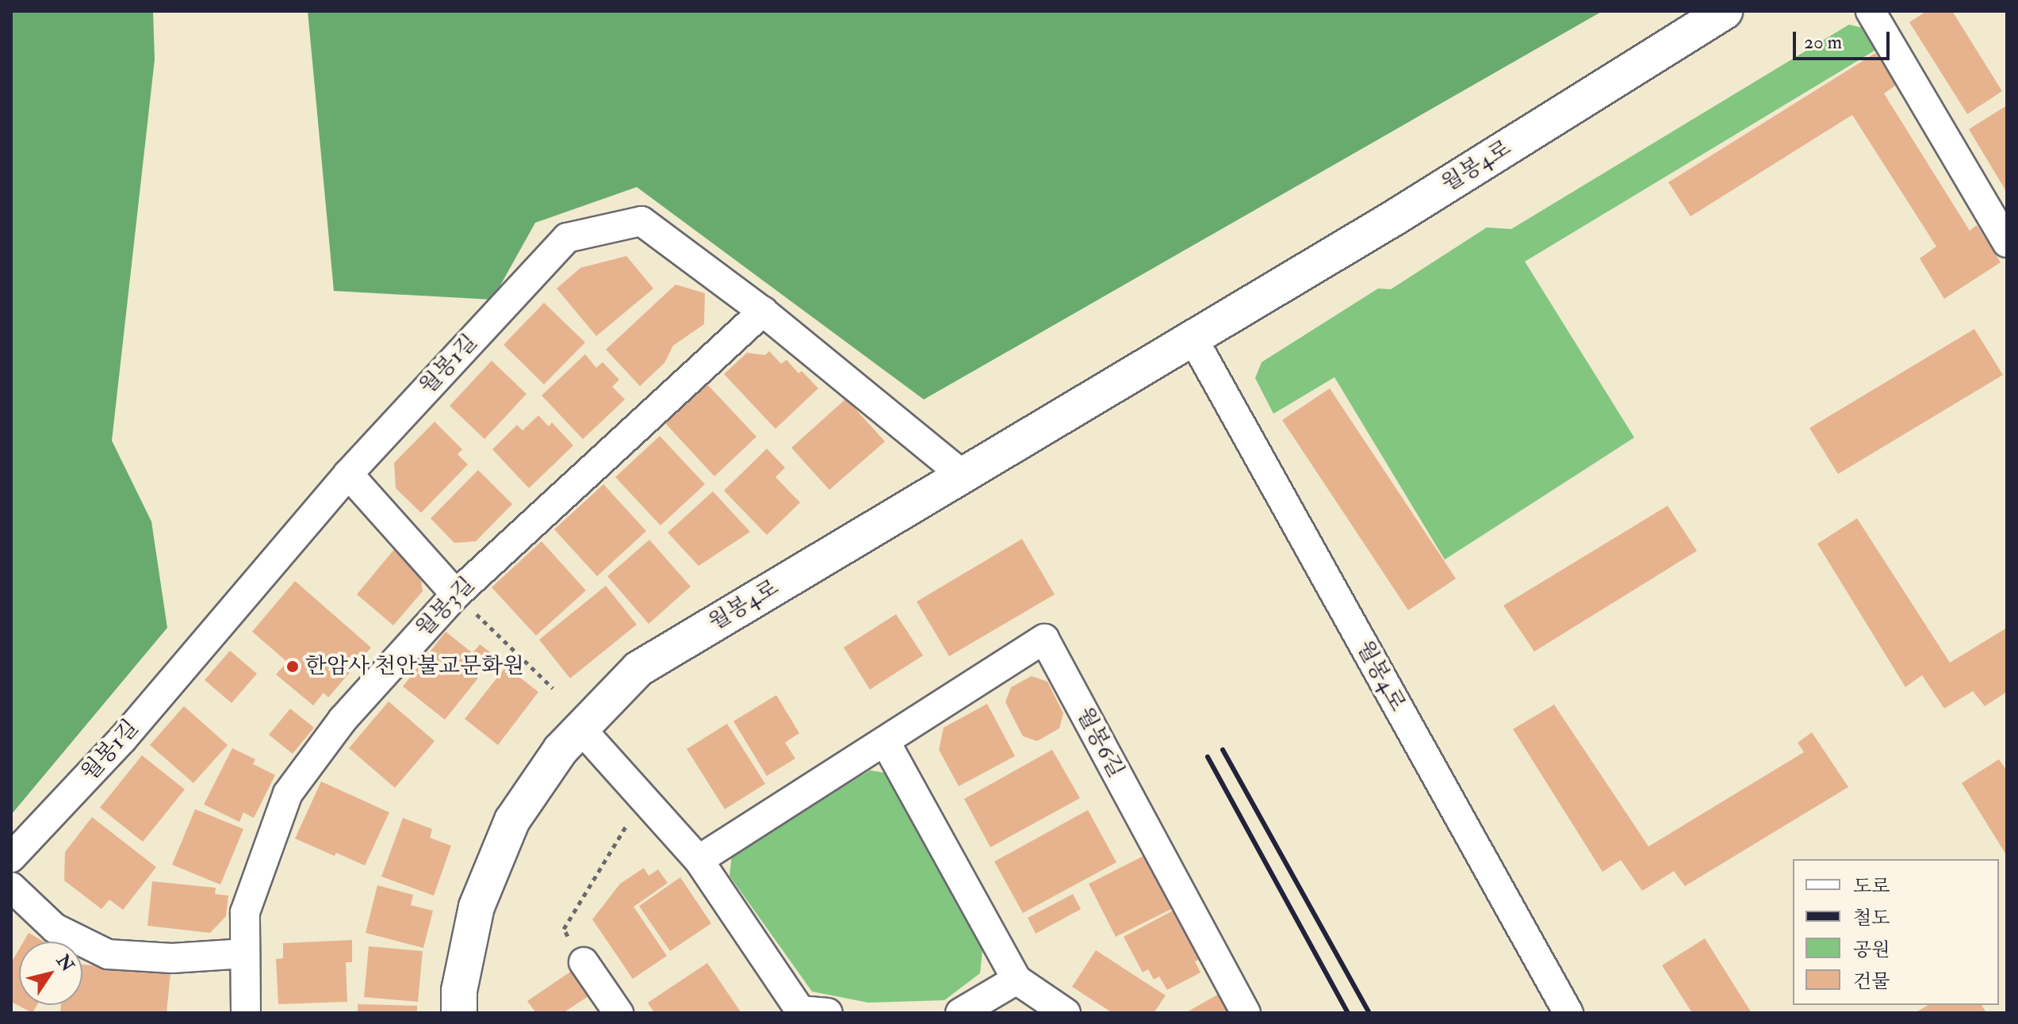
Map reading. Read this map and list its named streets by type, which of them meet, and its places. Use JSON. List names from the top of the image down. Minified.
{"streets":{"street":["월봉4로","월봉1길","월봉3길","월봉6길"]},"crossings":[["월봉4로","월봉1길"],["월봉1길","월봉3길"]],"places":["한암사 천안불교문화원"],"legend":["도로","철도","공원","건물"],"scale_bar":"20 m","north":"top right"}
